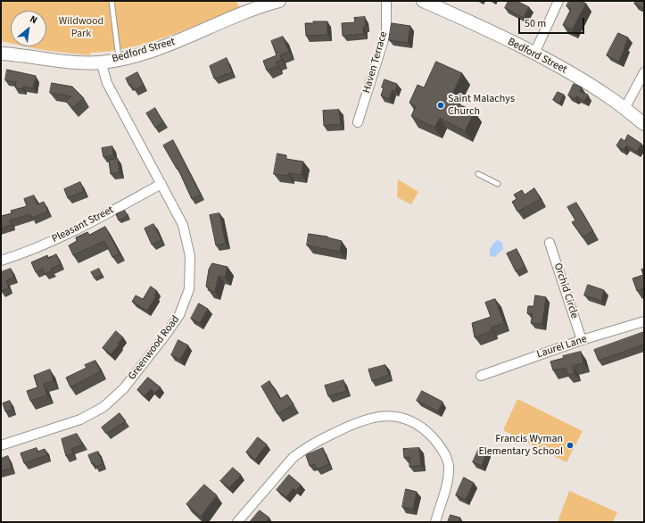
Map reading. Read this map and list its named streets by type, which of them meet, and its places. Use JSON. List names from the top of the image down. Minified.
{"streets":{"main road":["Bedford Street"],"street":["Haven Terrace","Pleasant Street","Orchid Circle","Laurel Lane","Greenwood Road"]},"crossings":[["Bedford Street","Greenwood Road"],["Pleasant Street","Greenwood Road"],["Orchid Circle","Laurel Lane"]],"parks":["Wildwood Park"],"places":["Saint Malachys Church","Francis Wyman Elementary School"],"scale_bar":"50 m","north":"top right"}
